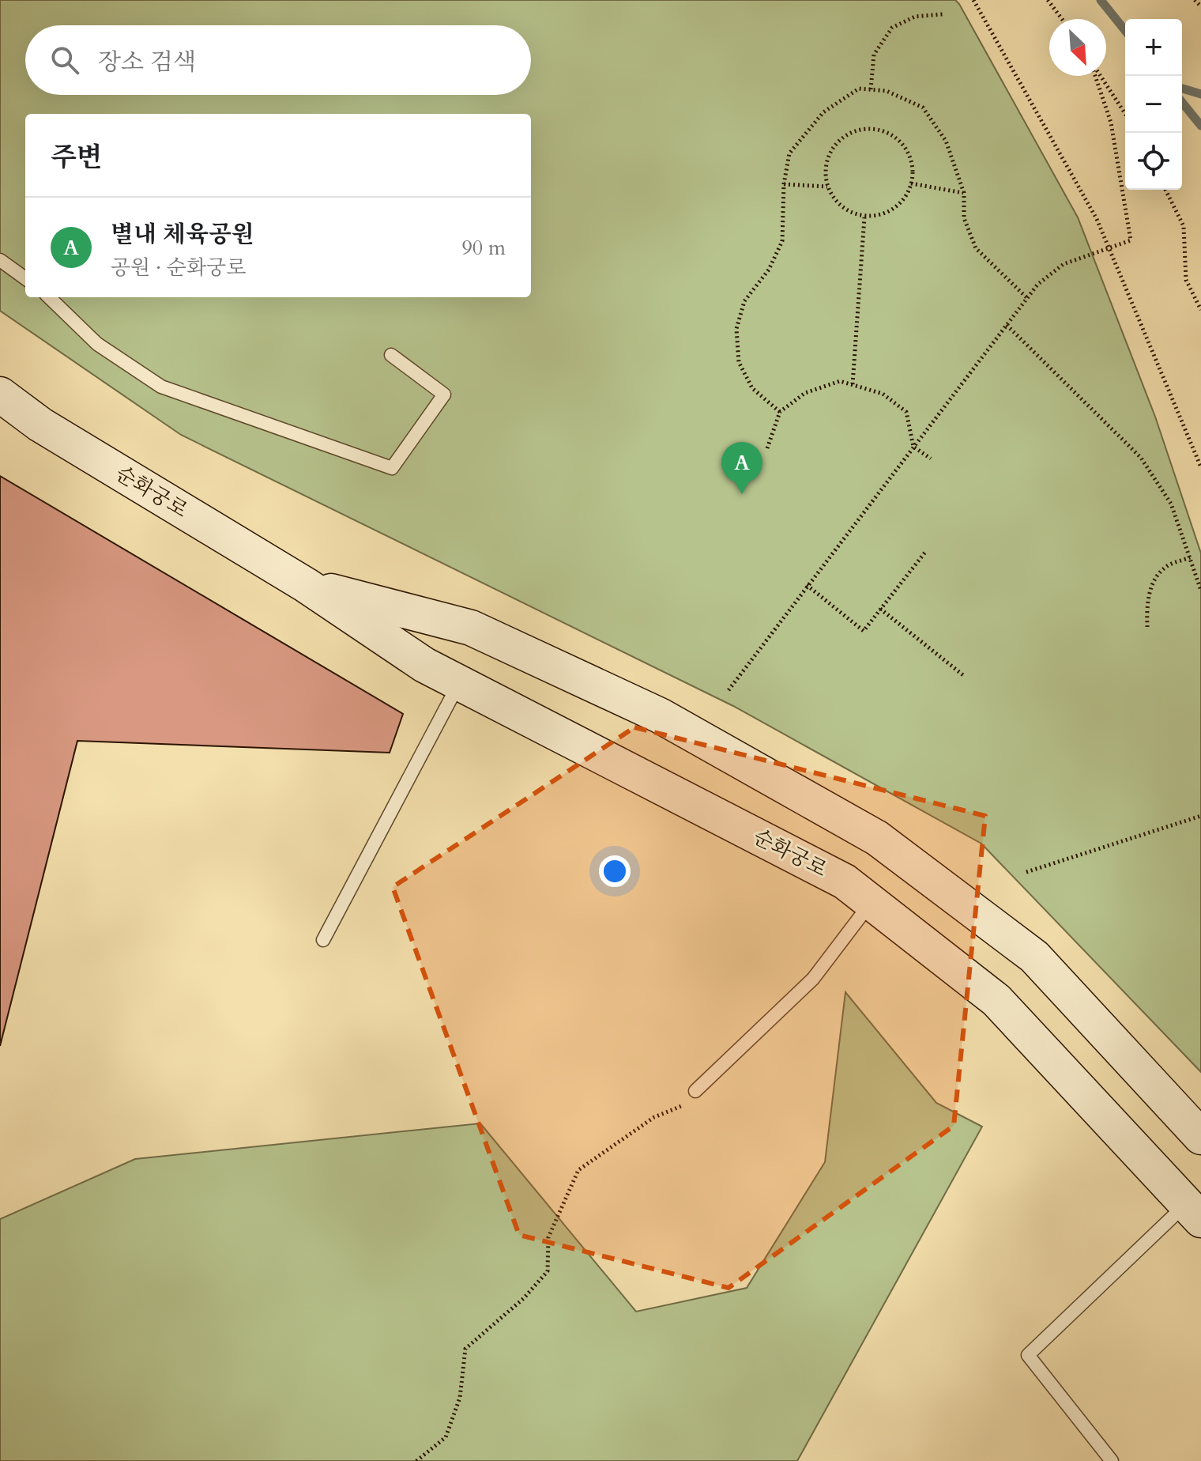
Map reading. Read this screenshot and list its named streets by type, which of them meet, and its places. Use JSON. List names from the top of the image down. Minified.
{"streets":{"street":["순화궁로"]},"north":"bottom right","page":{"map_buttons":["+","−"],"search":"장소 검색","heading":"주변","list":[{"mark":"A","name":"별내 체육공원","note":"공원 · 순화궁로","value":"90 m"}],"pins":"A"}}
